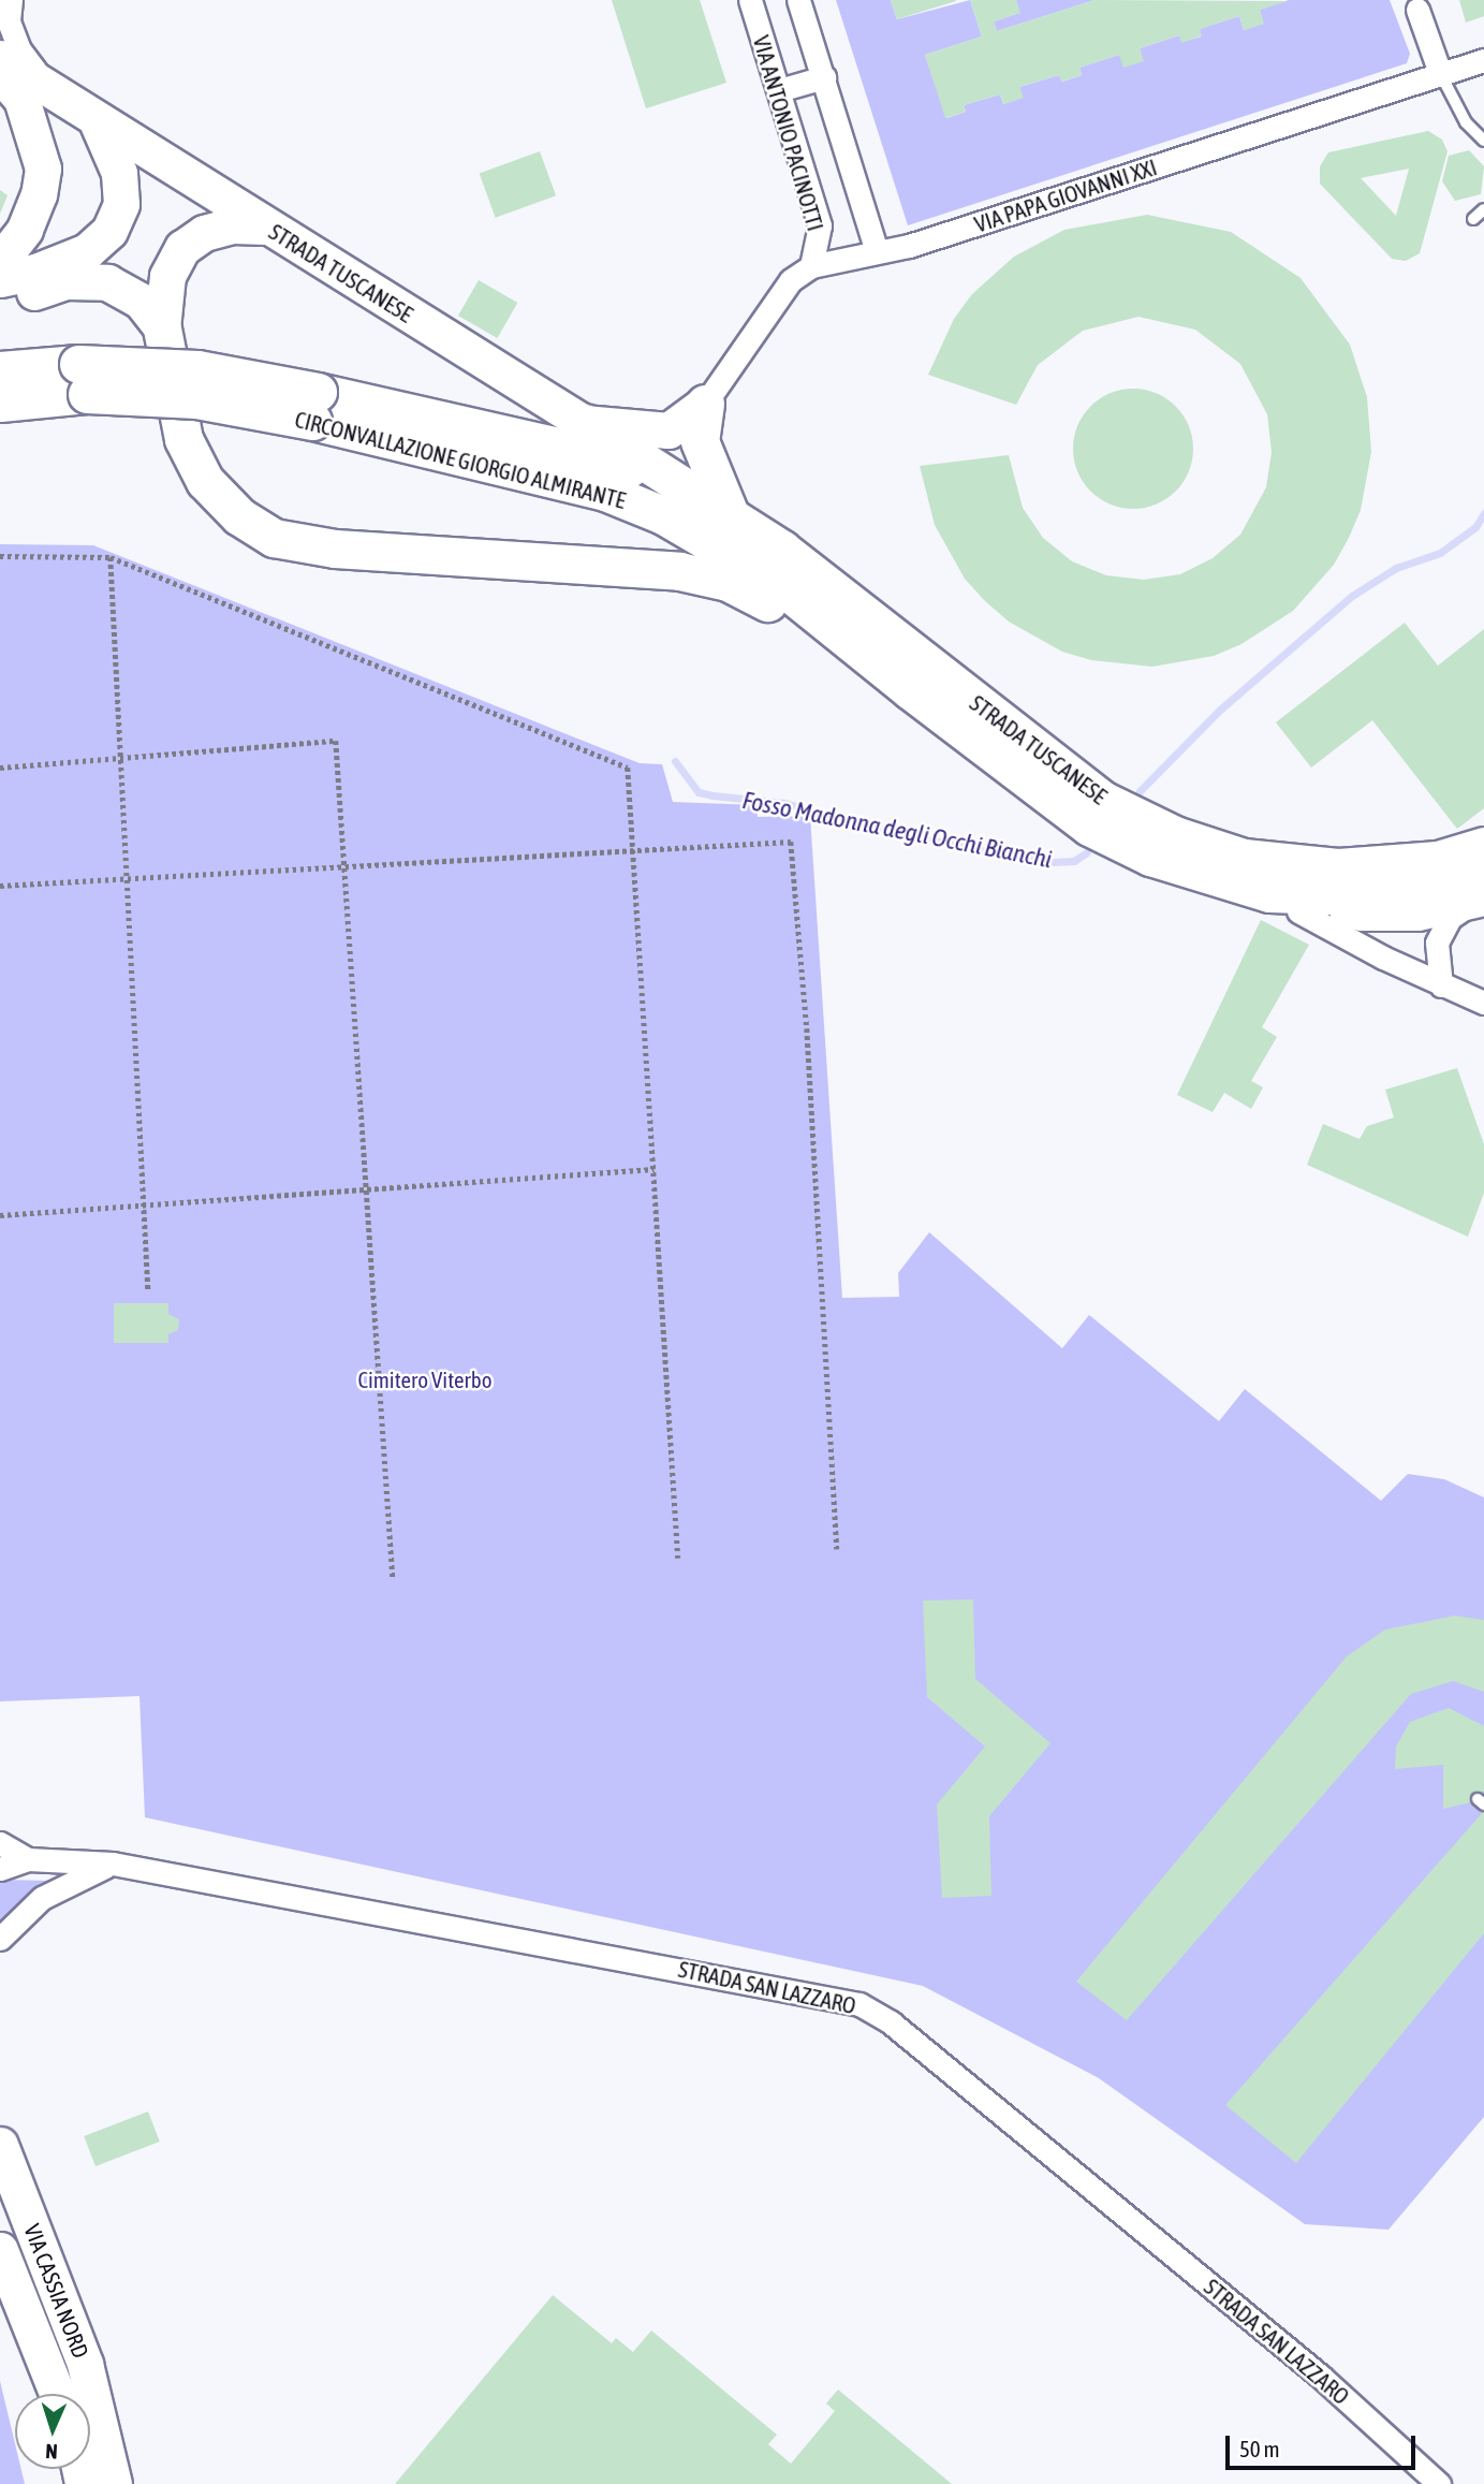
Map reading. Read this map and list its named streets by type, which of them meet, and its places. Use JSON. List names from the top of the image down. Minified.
{"streets":{"highway":["STRADA TUSCANESE","CIRCONVALLAZIONE GIORGIO ALMIRANTE"],"main road":["VIA CASSIA NORD"],"street":["VIA ANTONIO PACINOTTI","VIA PAPA GIOVANNI XXI","STRADA SAN LAZZARO"]},"crossings":[["VIA ANTONIO PACINOTTI","VIA PAPA GIOVANNI XXI"],["STRADA TUSCANESE","CIRCONVALLAZIONE GIORGIO ALMIRANTE"]],"water":["Fosso Madonna degli Occhi Bianchi"],"parks":["Cimitero Viterbo"],"scale_bar":"50 m","north":"bottom"}
